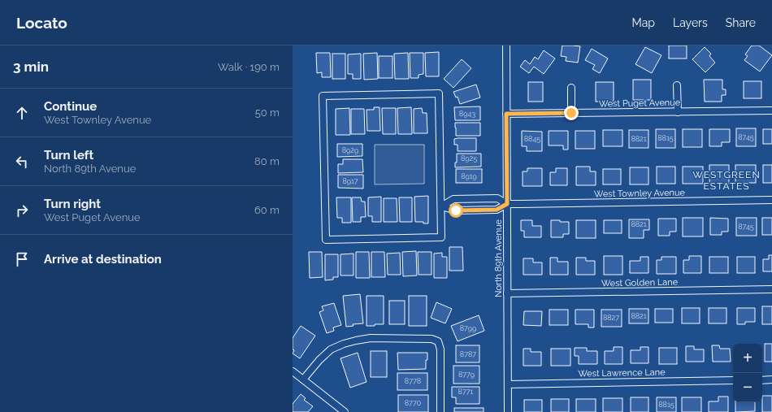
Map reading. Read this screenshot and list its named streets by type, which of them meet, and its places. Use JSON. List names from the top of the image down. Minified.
{"streets":{"street":["West Puget Avenue","West Townley Avenue","North 89th Avenue","West Golden Lane","West Lawrence Lane"]},"crossings":[["West Puget Avenue","North 89th Avenue"],["West Townley Avenue","North 89th Avenue"],["North 89th Avenue","West Golden Lane"],["North 89th Avenue","West Lawrence Lane"]],"districts":["WESTGREEN ESTATES"],"house_numbers":["8943","8745","8815","8845","8821","8929","8925","8919","8917","8821","8745","8821","8827","8799","8787","8779","8778","8771","8770","8815"],"page":{"header":"Locato","nav":["Map","Layers","Share"],"heading":["3 min","Walk · 190 m"],"list":[["Continue","West Townley Avenue","50 m"],["Turn left","North 89th Avenue","80 m"],["Turn right","West Puget Avenue","60 m"],"Arrive at destination"],"map_buttons":["+","−"]}}
